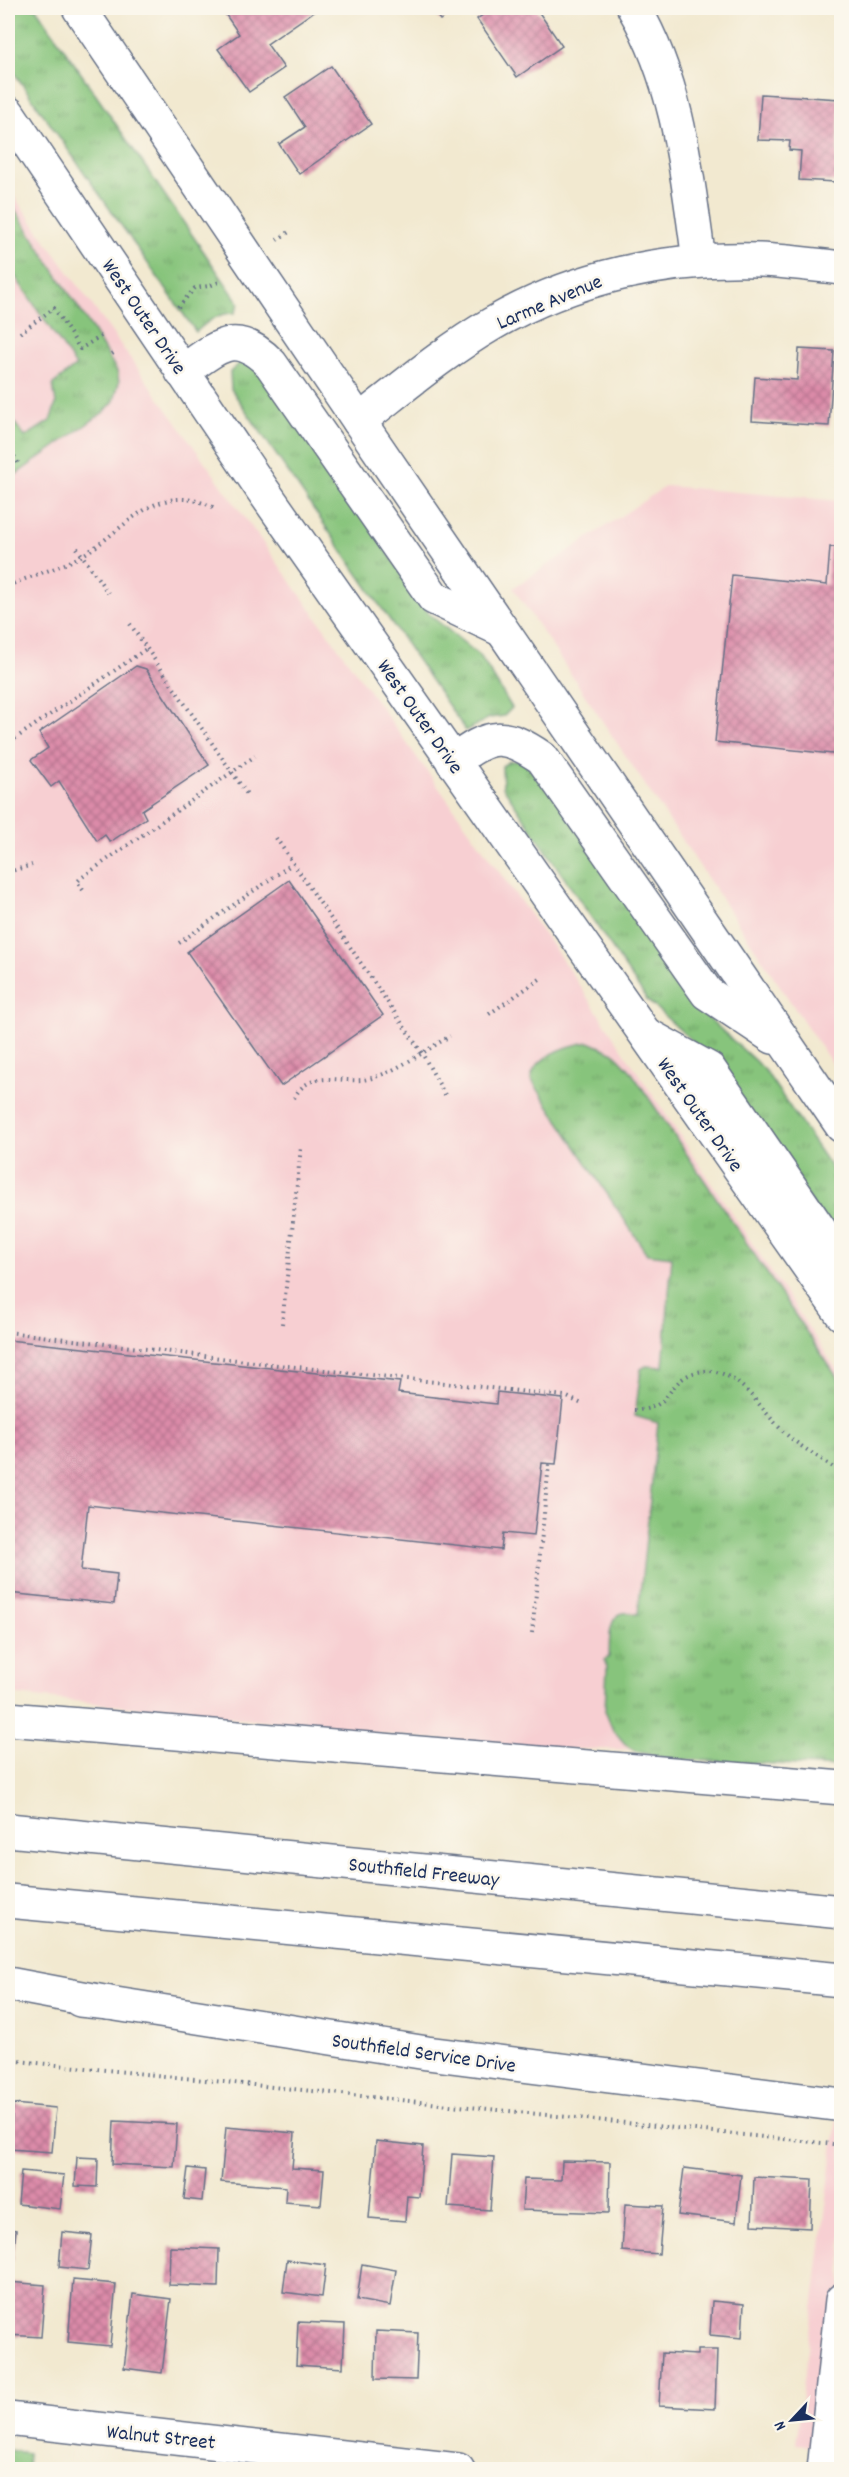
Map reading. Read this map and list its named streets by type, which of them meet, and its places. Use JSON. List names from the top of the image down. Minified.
{"streets":{"main road":["Larme Avenue","West Outer Drive","Southfield Freeway","Southfield Service Drive","Walnut Street"]},"north":"bottom left"}
